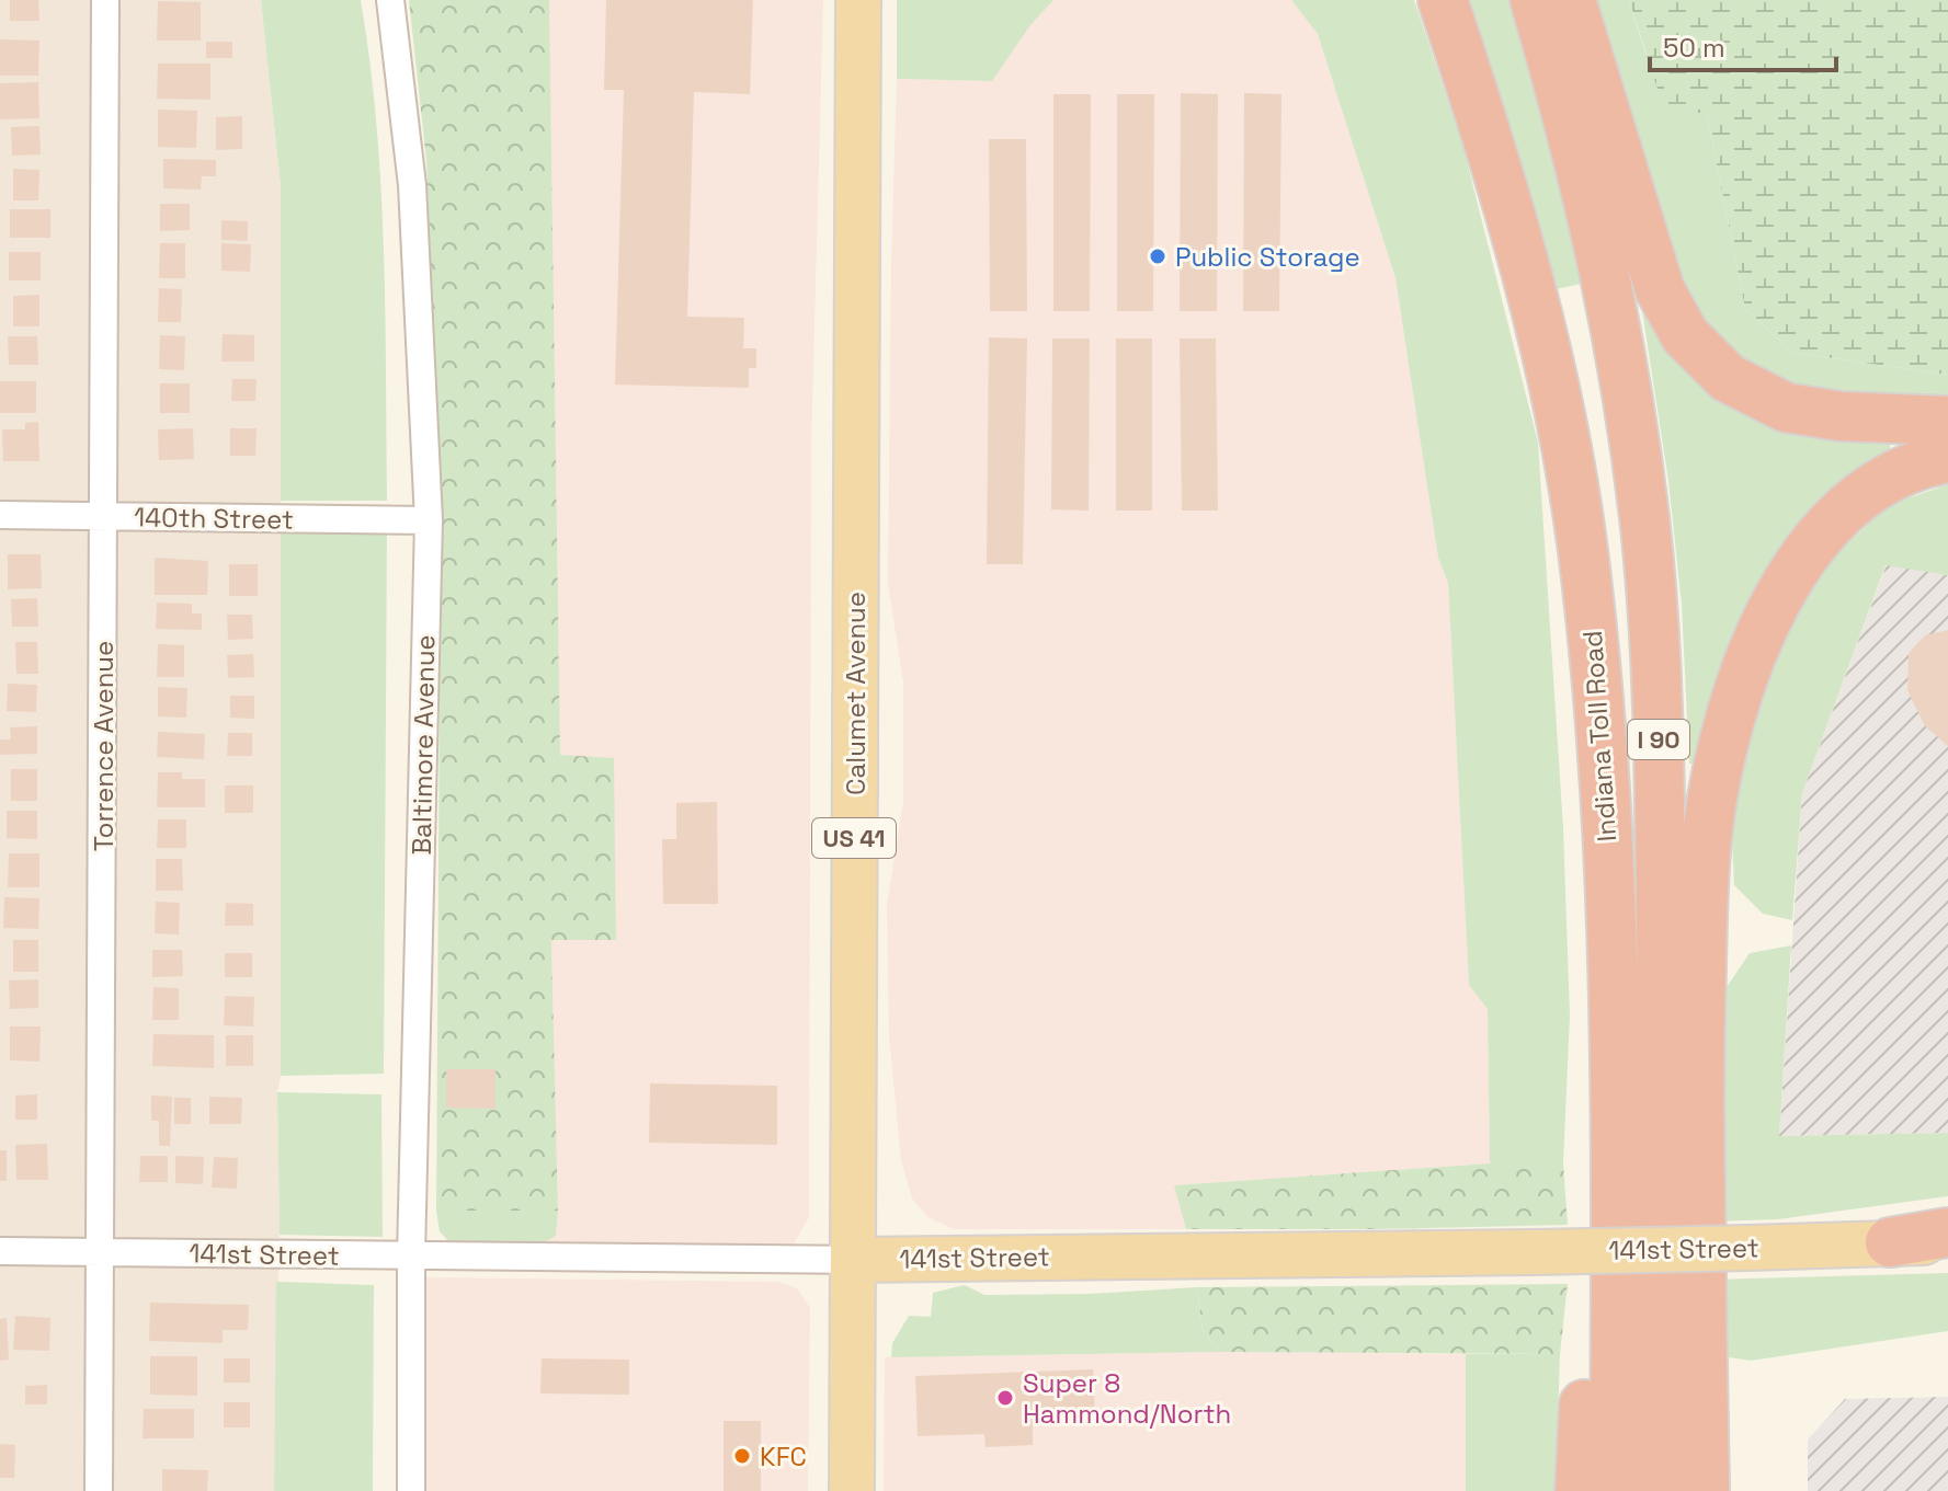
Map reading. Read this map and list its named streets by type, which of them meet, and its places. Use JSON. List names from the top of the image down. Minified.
{"streets":{"highway":["Indiana Toll Road","I 90"],"main road":["Calumet Avenue","US 41","141st Street"],"street":["140th Street","Baltimore Avenue","Torrence Avenue"]},"crossings":[["140th Street","Baltimore Avenue"],["140th Street","Torrence Avenue"],["Calumet Avenue","141st Street"],["Baltimore Avenue","141st Street"],["Torrence Avenue","141st Street"]],"places":["Public Storage","Super 8 Hammond/North","KFC"],"scale_bar":"50 m"}
